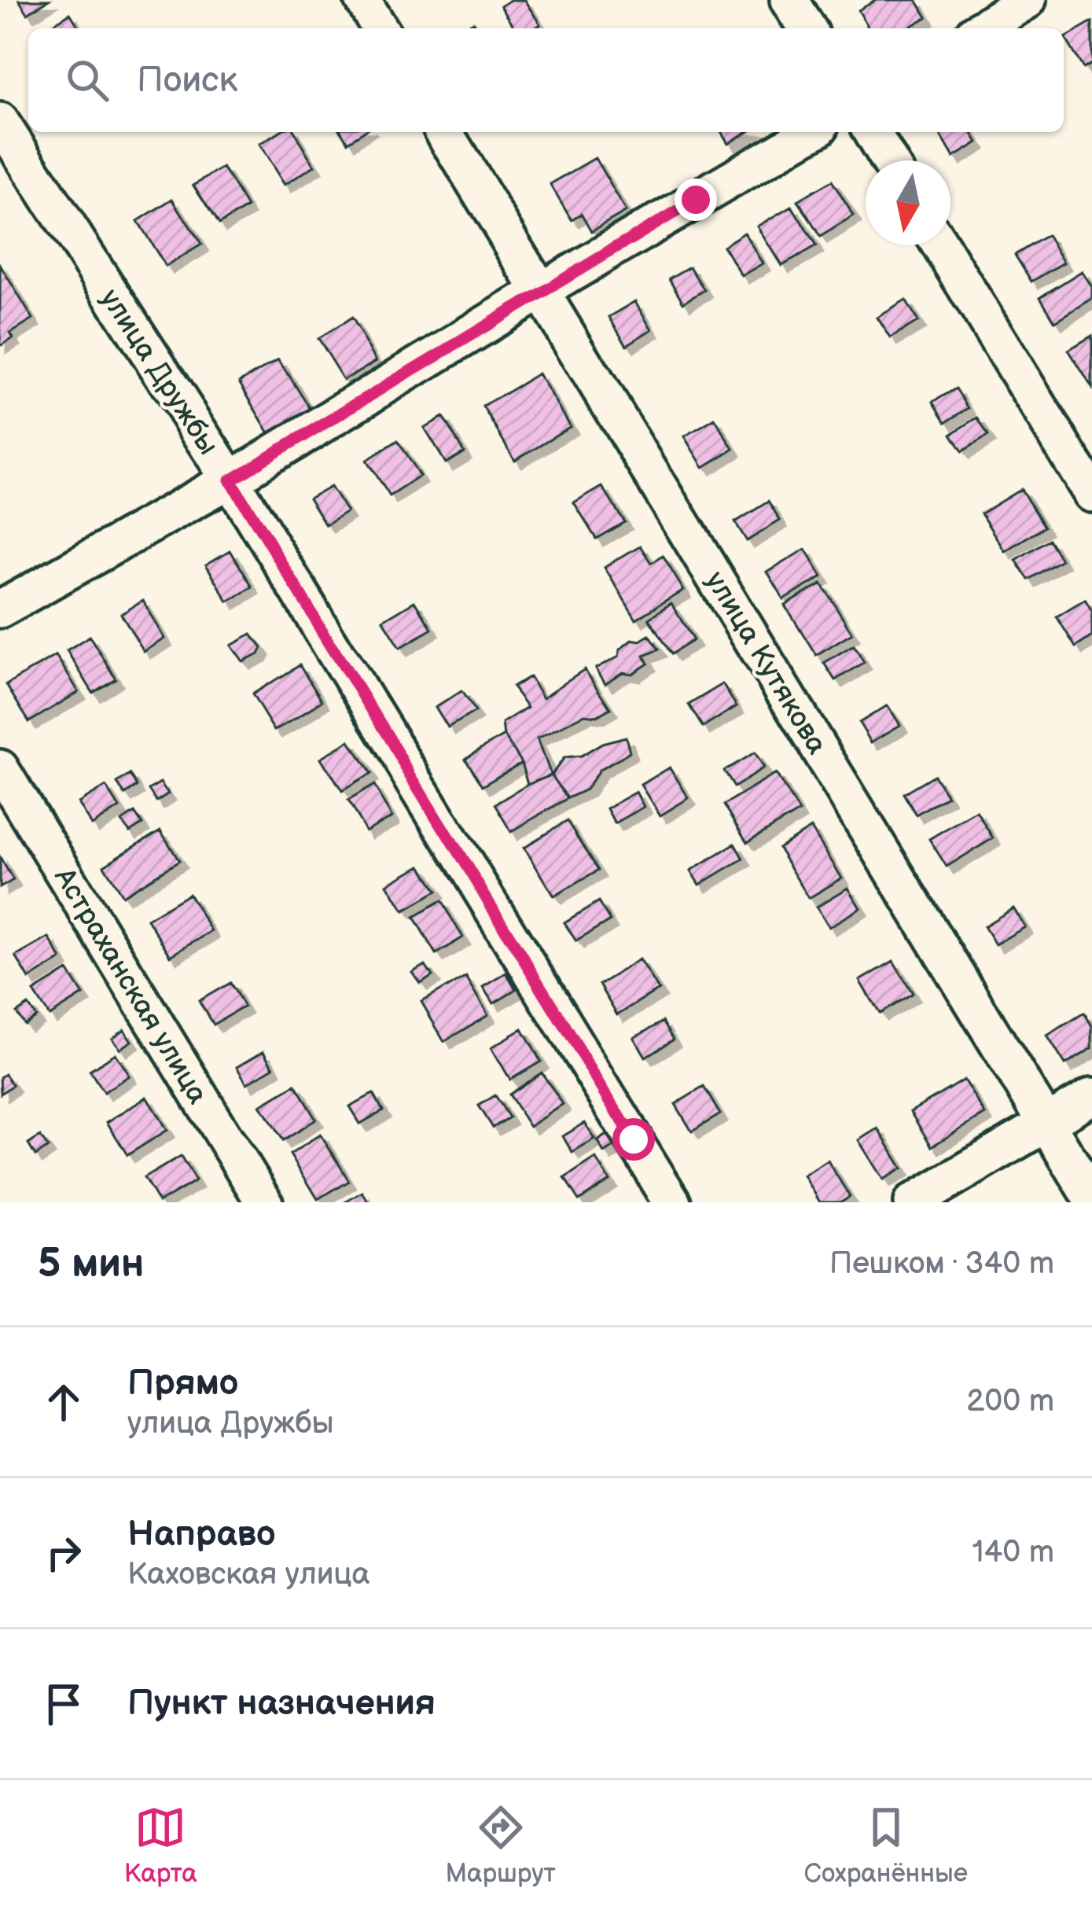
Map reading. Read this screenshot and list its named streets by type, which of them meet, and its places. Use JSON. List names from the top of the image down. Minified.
{"streets":{"street":["улица Дружбы","улица Кутякова","Астраханская улица"]},"north":"bottom","page":{"search":"Поиск","heading":["5 мин","Пешком · 340 m"],"list":[["Прямо","улица Дружбы","200 m"],["Направо","Каховская улица","140 m"],"Пункт назначения"],"nav":["Карта","Маршрут","Сохранённые"]}}
